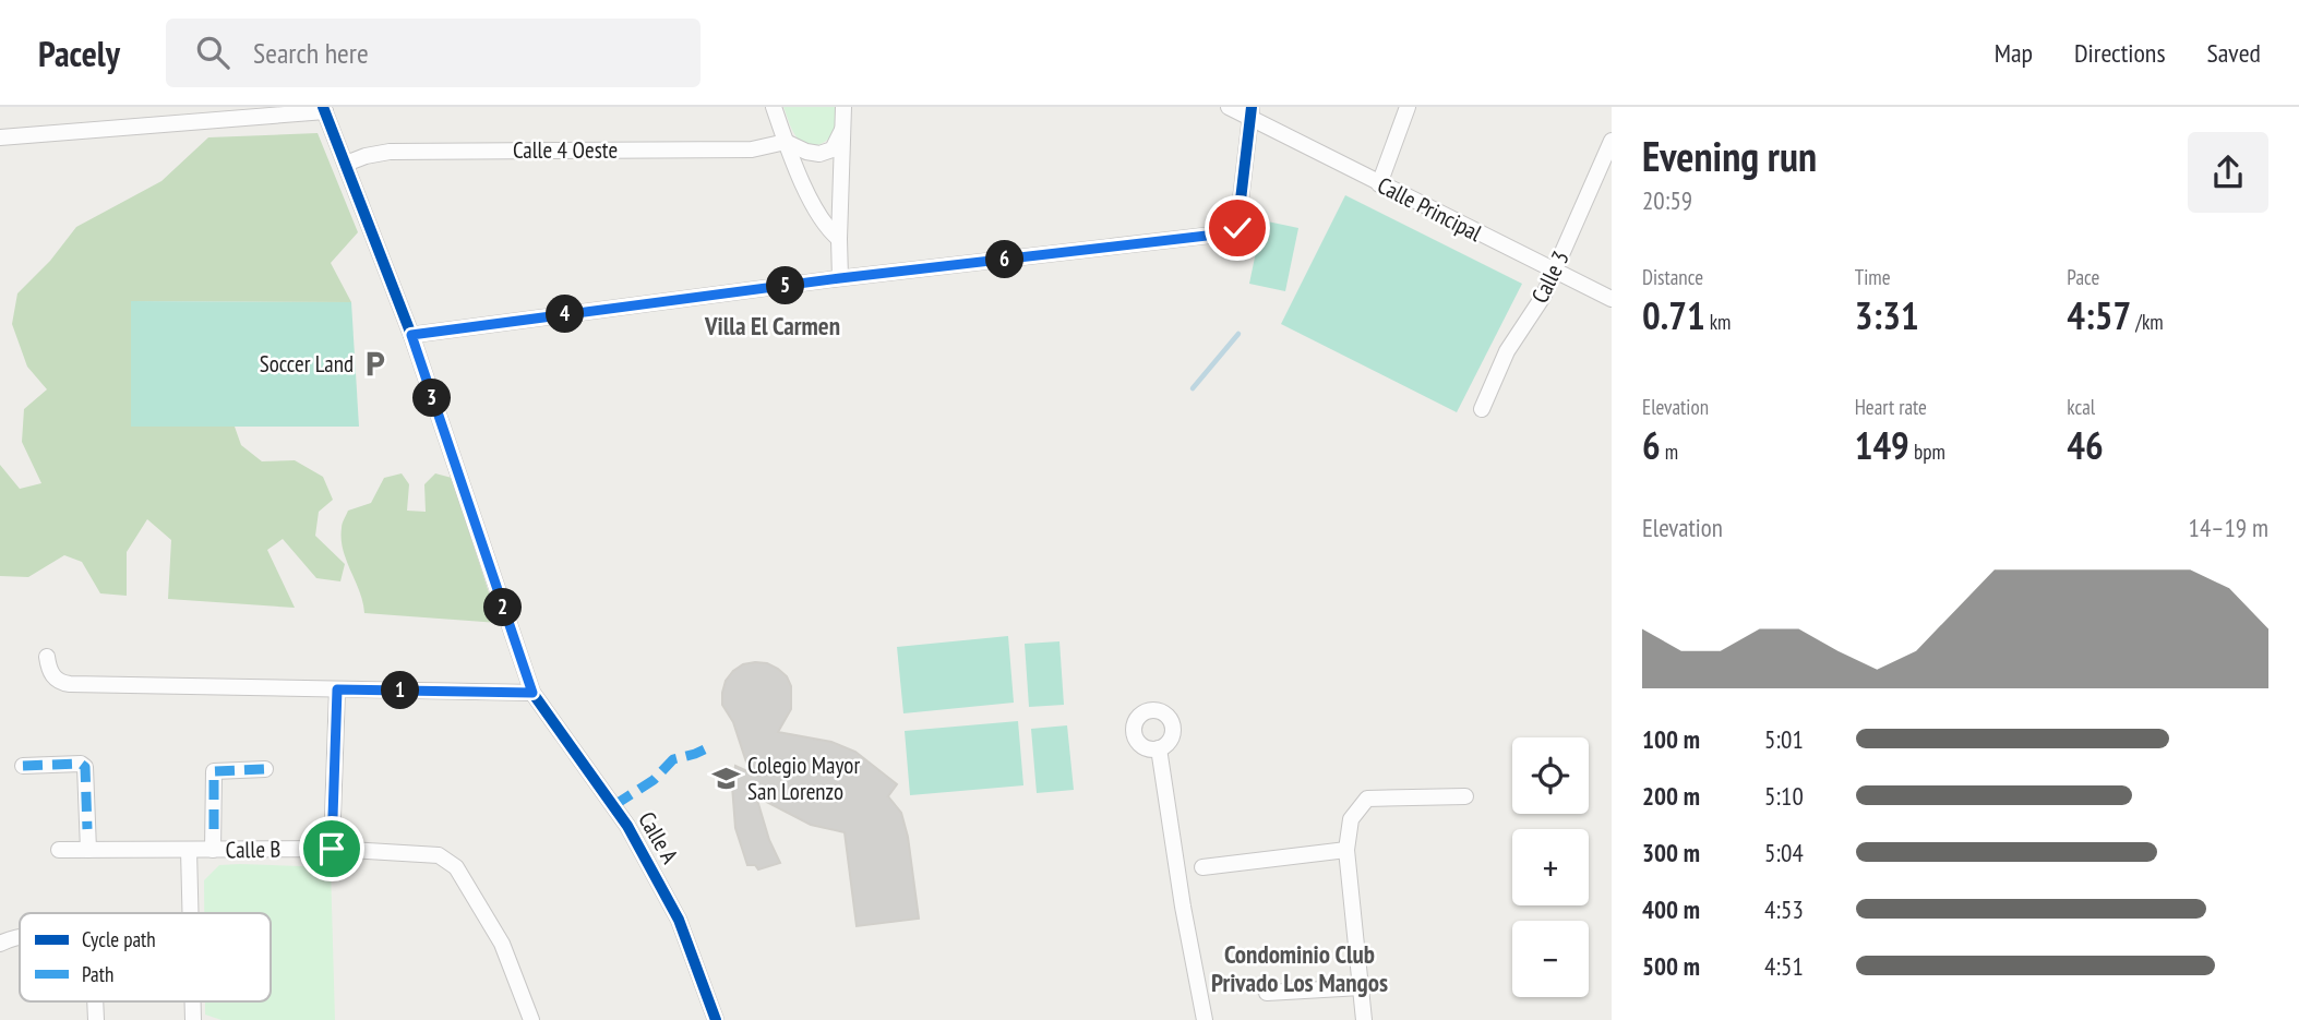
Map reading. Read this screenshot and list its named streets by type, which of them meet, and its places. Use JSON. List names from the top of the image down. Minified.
{"streets":{"street":["Calle 4 Oeste","Calle Principal","Calle 3","Calle A","Calle B"]},"crossings":[["Calle 4 Oeste","Calle A"],["Calle Principal","Calle 3"]],"districts":["Villa El Carmen","Condominio Club Privado Los Mangos"],"places":{"parking":["Soccer Land"],"school or university":["Colegio Mayor San Lorenzo"]},"legend":["Cycle path","Path"],"page":{"header":"Pacely","search":"Search here","nav":["Map","Directions","Saved"],"heading":["Evening run","20:59"],"stats":[["Distance","0.71 km"],["Time","3:31"],["Pace","4:57 /km"],["Elevation","6 m"],["Heart rate","149 bpm"],["kcal","46"]],"pins":["6","5","4","3","2","1"],"chart":["Elevation","14–19 m"],"list":[{"name":"100 m","note":"5:01"},{"name":"200 m","note":"5:10"},{"name":"300 m","note":"5:04"},{"name":"400 m","note":"4:53"},{"name":"500 m","note":"4:51"}],"map_buttons":["+","−"]}}
